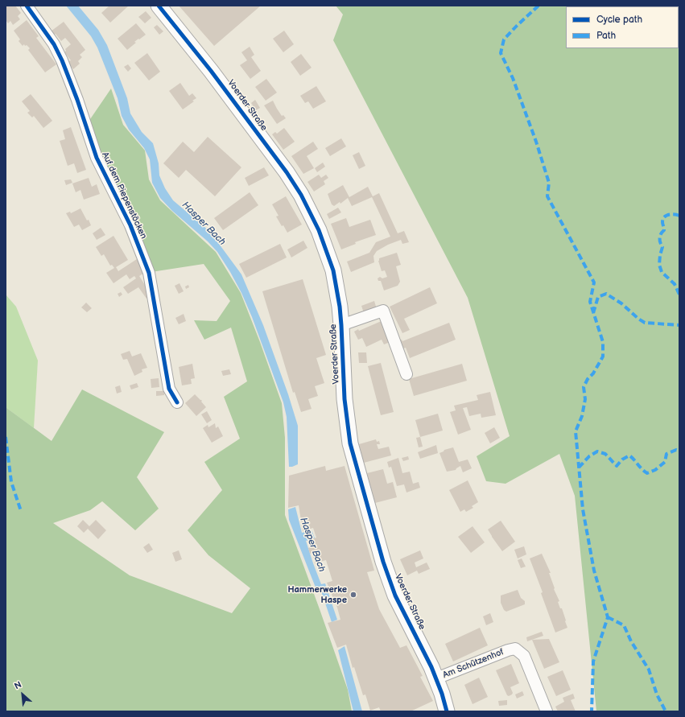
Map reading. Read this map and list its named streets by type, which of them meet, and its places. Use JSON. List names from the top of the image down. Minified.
{"streets":{"main road":["Voerder Straße"],"street":["Auf dem Piepenstöcken","Am Schützenhof"]},"crossings":[["Voerder Straße","Am Schützenhof"]],"water":["Hasper Bach"],"places":["Hammerwerke Haspe"],"legend":["Cycle path","Path"],"north":"top left"}
